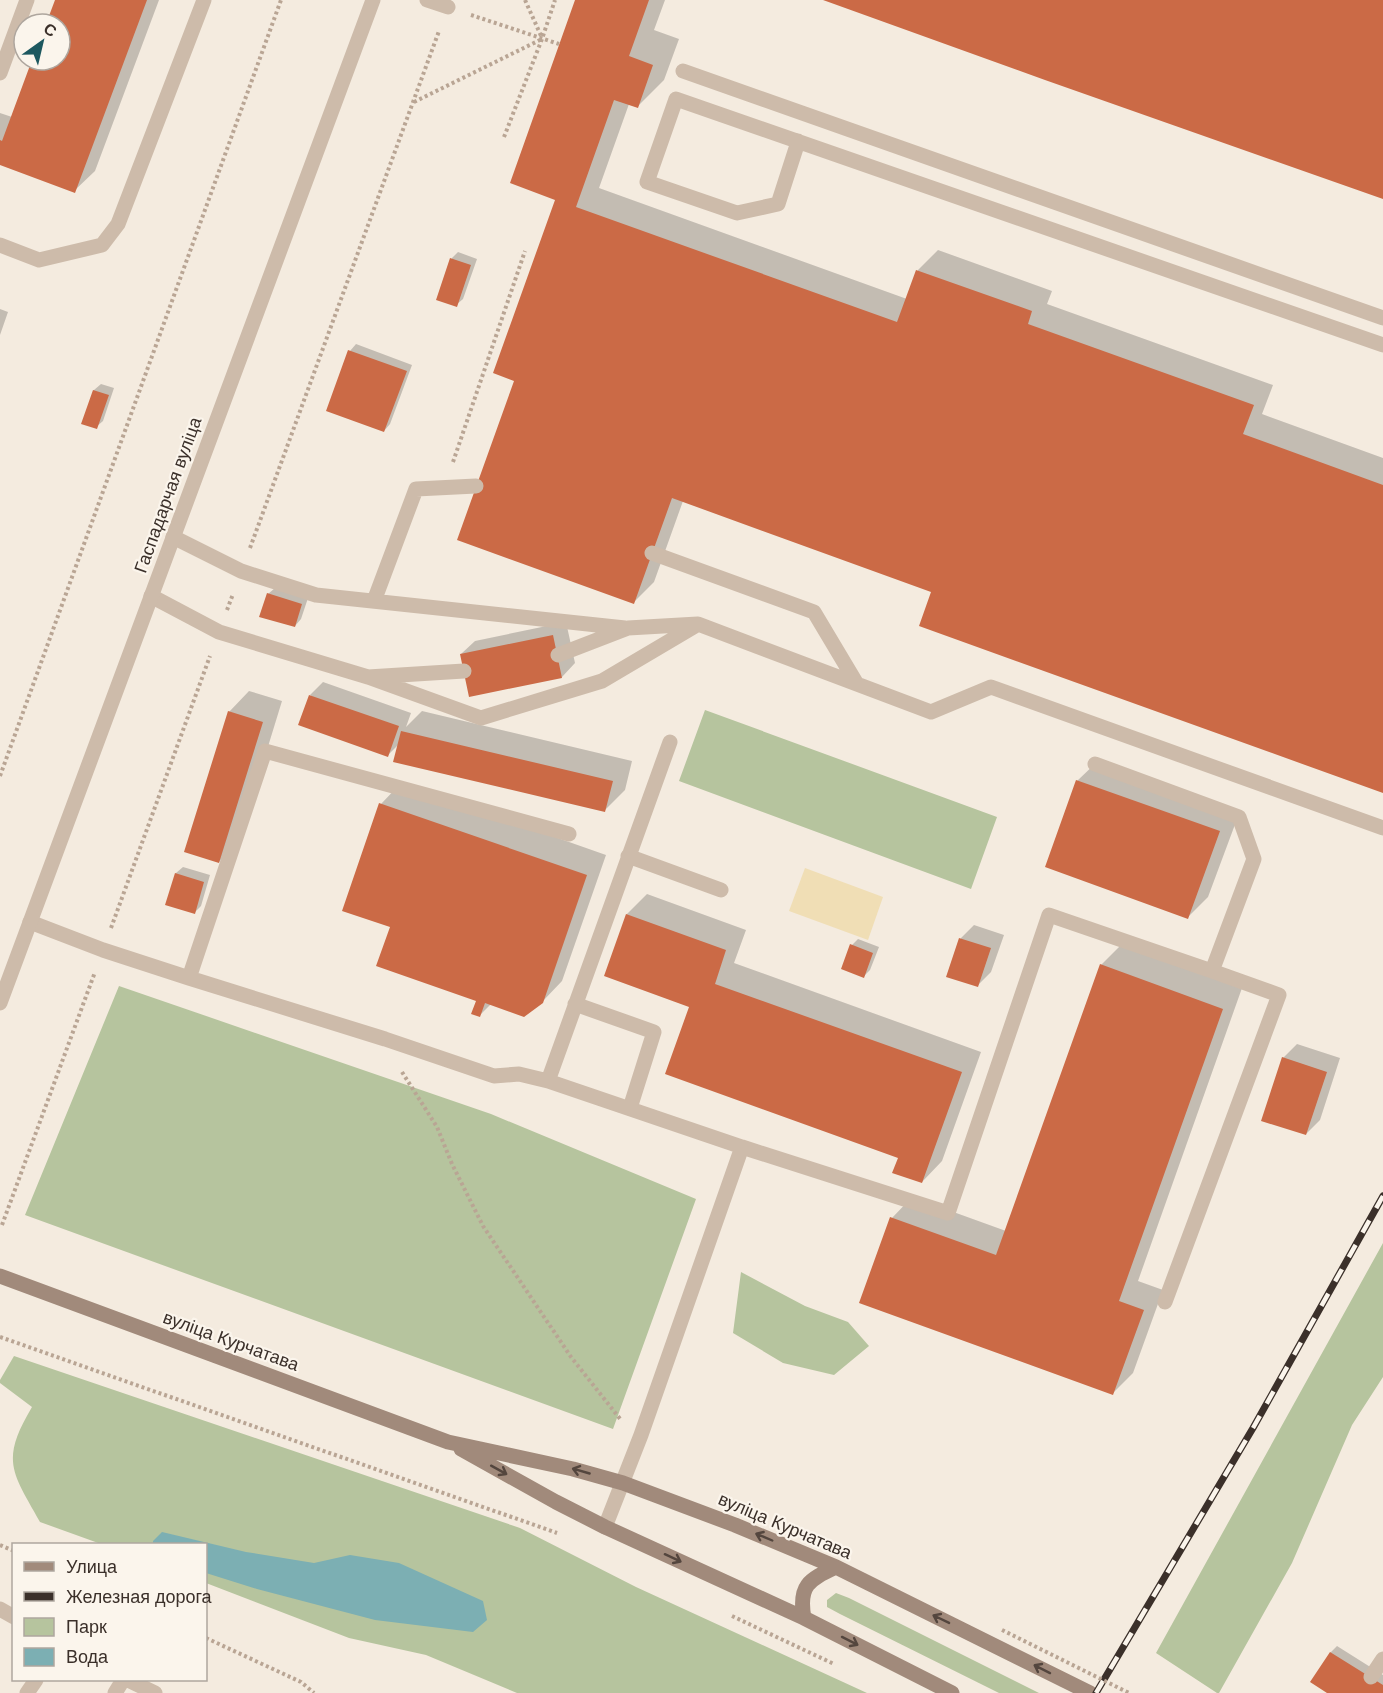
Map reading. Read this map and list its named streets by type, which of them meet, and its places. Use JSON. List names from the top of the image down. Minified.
{"streets":{"main road":["вуліца Курчатава"],"street":["Гаспадарчая вуліца"]},"legend":["Улица","Железная дорога","Парк","Вода"],"north":"top right"}
